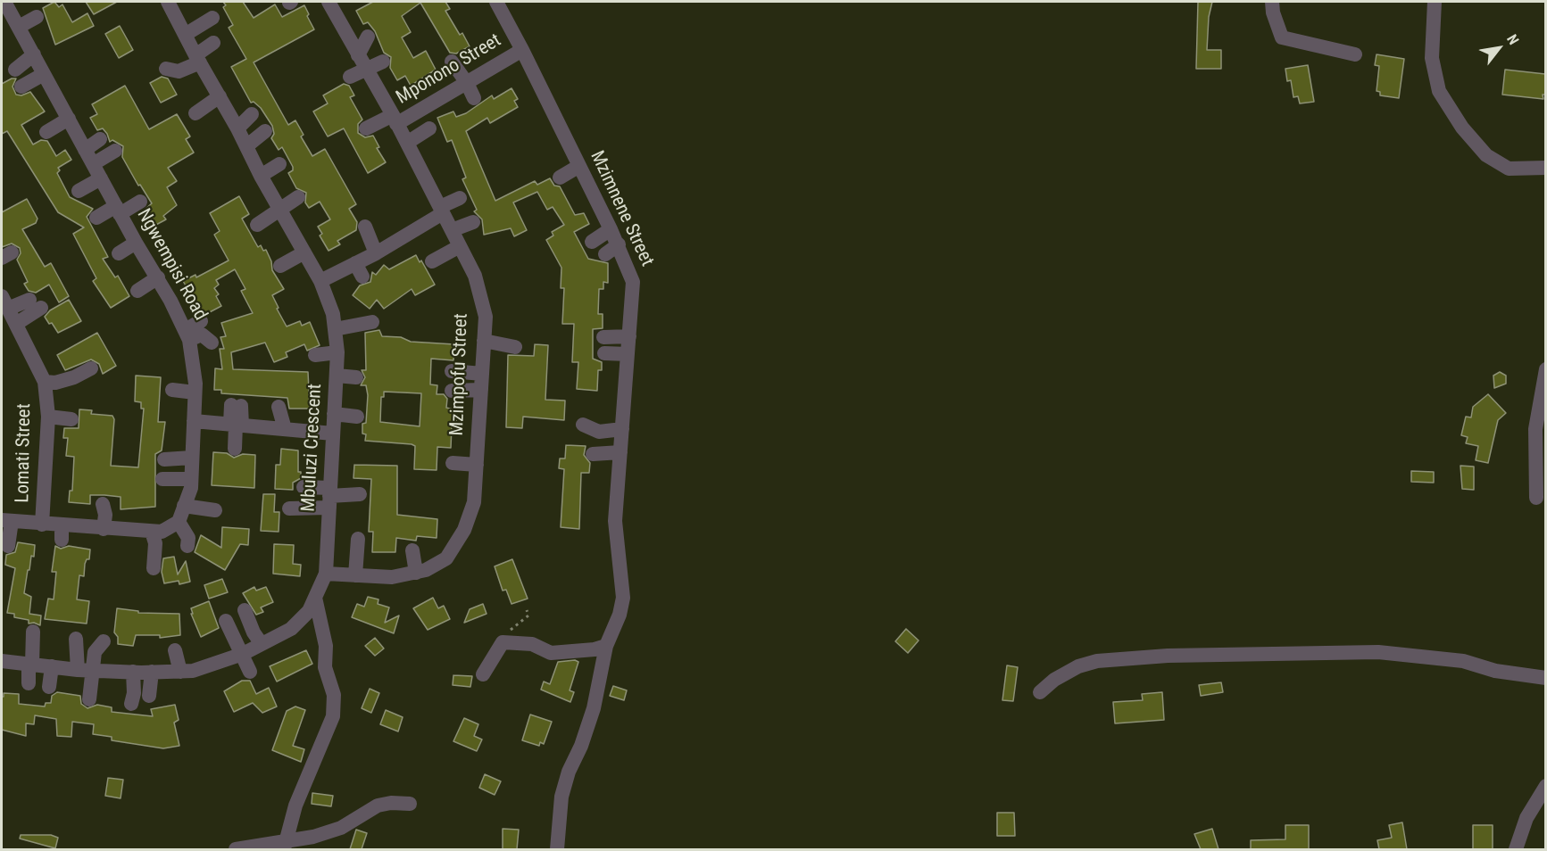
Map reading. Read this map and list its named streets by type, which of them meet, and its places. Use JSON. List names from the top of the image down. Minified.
{"streets":{"street":["Mponono Street","Mzimnene Street","Ngwempisi Road","Mzimpofu Street","Mbuluzi Crescent","Lomati Street"]},"crossings":[["Mponono Street","Mzimnene Street"],["Mponono Street","Mzimpofu Street"],["Mzimpofu Street","Mbuluzi Crescent"]],"north":"top right"}
